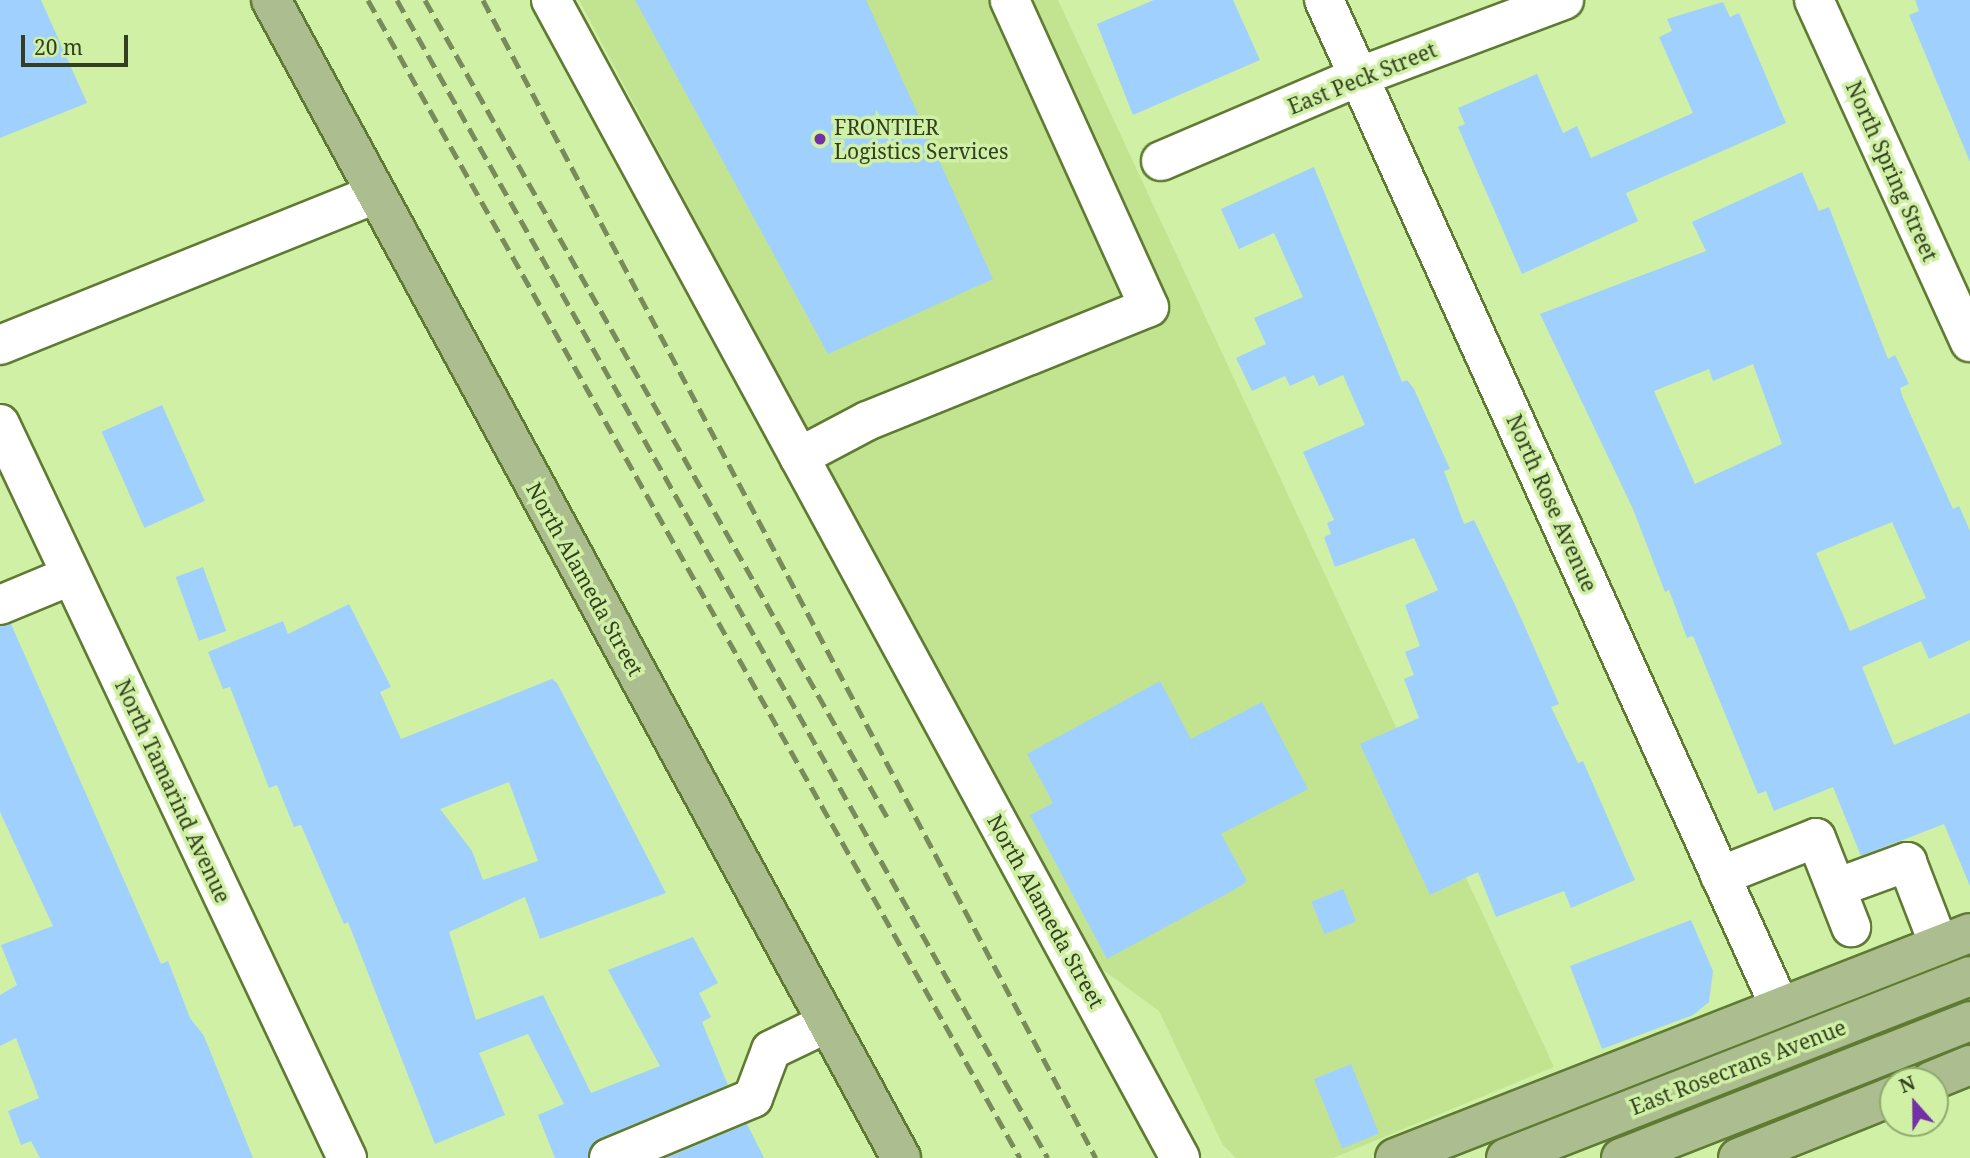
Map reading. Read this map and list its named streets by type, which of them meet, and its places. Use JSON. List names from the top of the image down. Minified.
{"streets":{"main road":["North Alameda Street","East Rosecrans Avenue"],"street":["East Peck Street","North Spring Street","North Rose Avenue","North Tamarind Avenue"]},"crossings":[["East Peck Street","North Rose Avenue"]],"places":["FRONTIER Logistics Services"],"scale_bar":"20 m","north":"top"}
